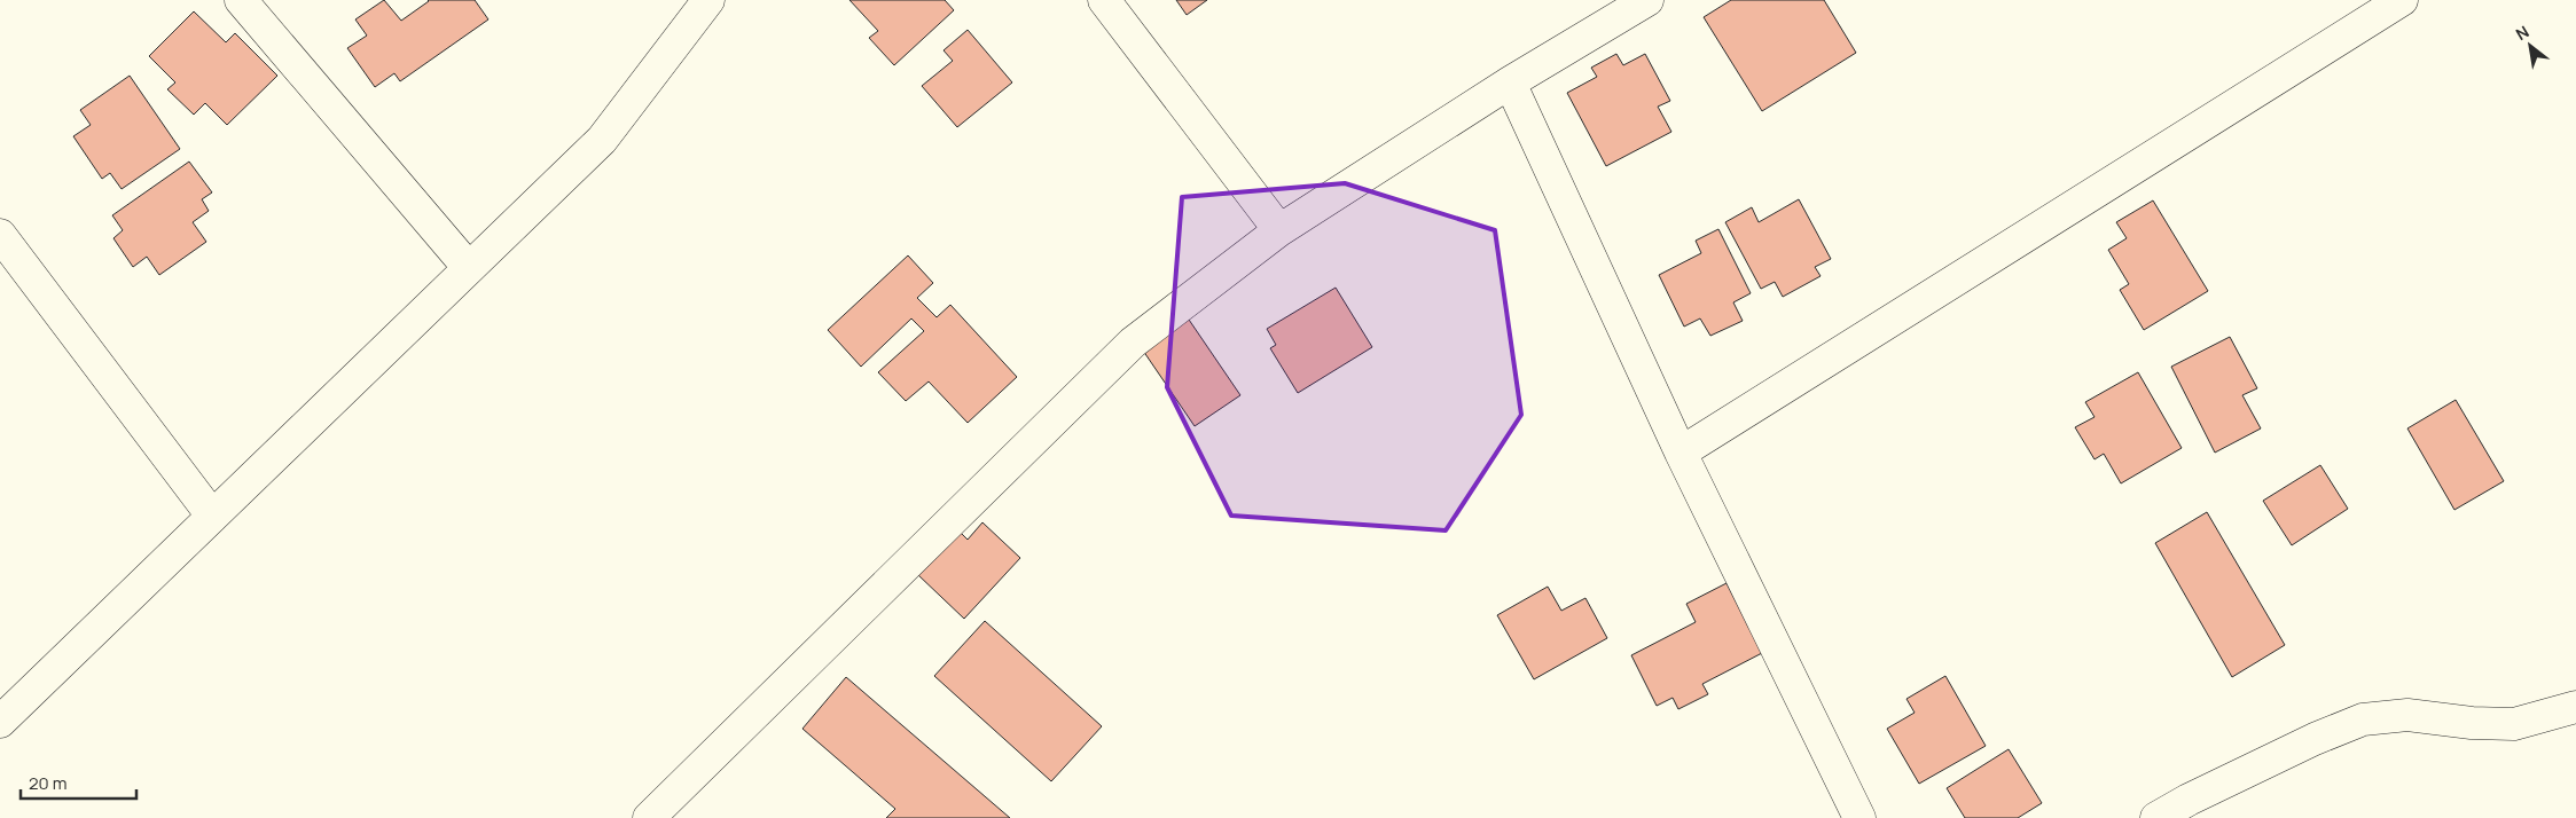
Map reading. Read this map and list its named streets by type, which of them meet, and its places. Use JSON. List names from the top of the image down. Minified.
{"scale_bar":"20 m","north":"top left"}
